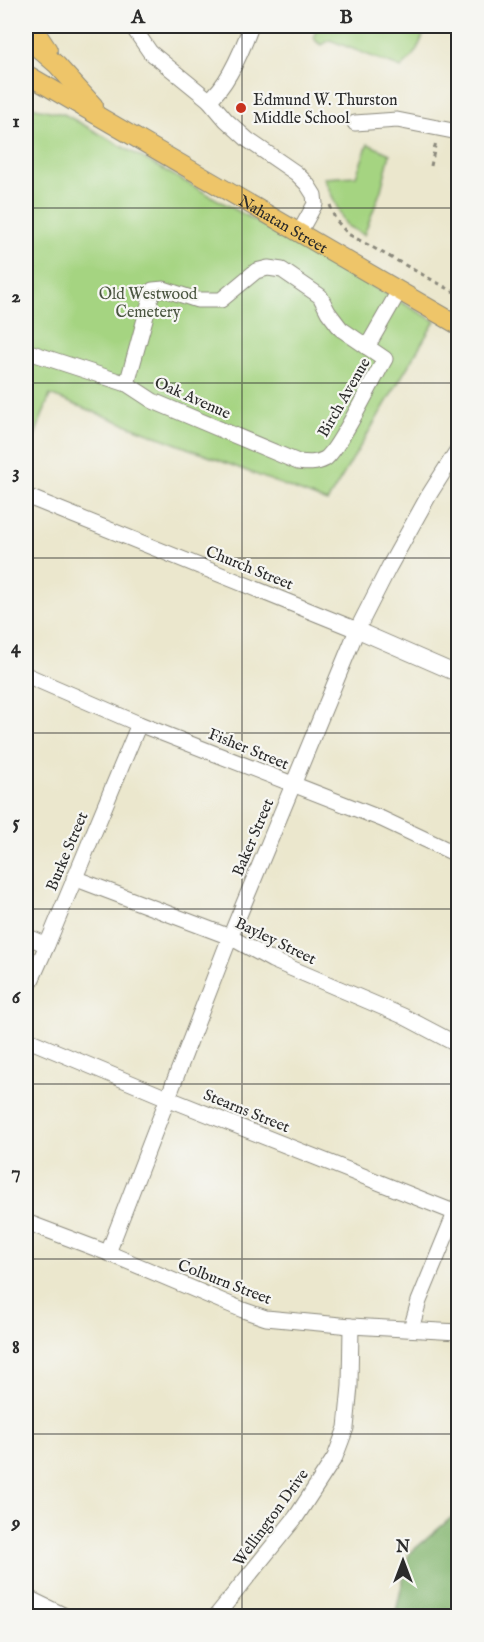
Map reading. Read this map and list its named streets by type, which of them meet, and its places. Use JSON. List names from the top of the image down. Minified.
{"streets":{"main road":["Nahatan Street"],"street":["Oak Avenue","Birch Avenue","Church Street","Fisher Street","Baker Street","Burke Street","Bayley Street","Stearns Street","Colburn Street","Wellington Drive"]},"crossings":[["Oak Avenue","Birch Avenue"],["Church Street","Baker Street"],["Fisher Street","Baker Street"],["Fisher Street","Burke Street"],["Baker Street","Bayley Street"],["Baker Street","Stearns Street"],["Baker Street","Colburn Street"],["Burke Street","Bayley Street"],["Colburn Street","Wellington Drive"]],"parks":["Old Westwood Cemetery"],"places":["Edmund W. Thurston Middle School"],"north":"top","grid":{"columns":["A","B"],"rows":["1","2","3","4","5","6","7","8","9"]}}
